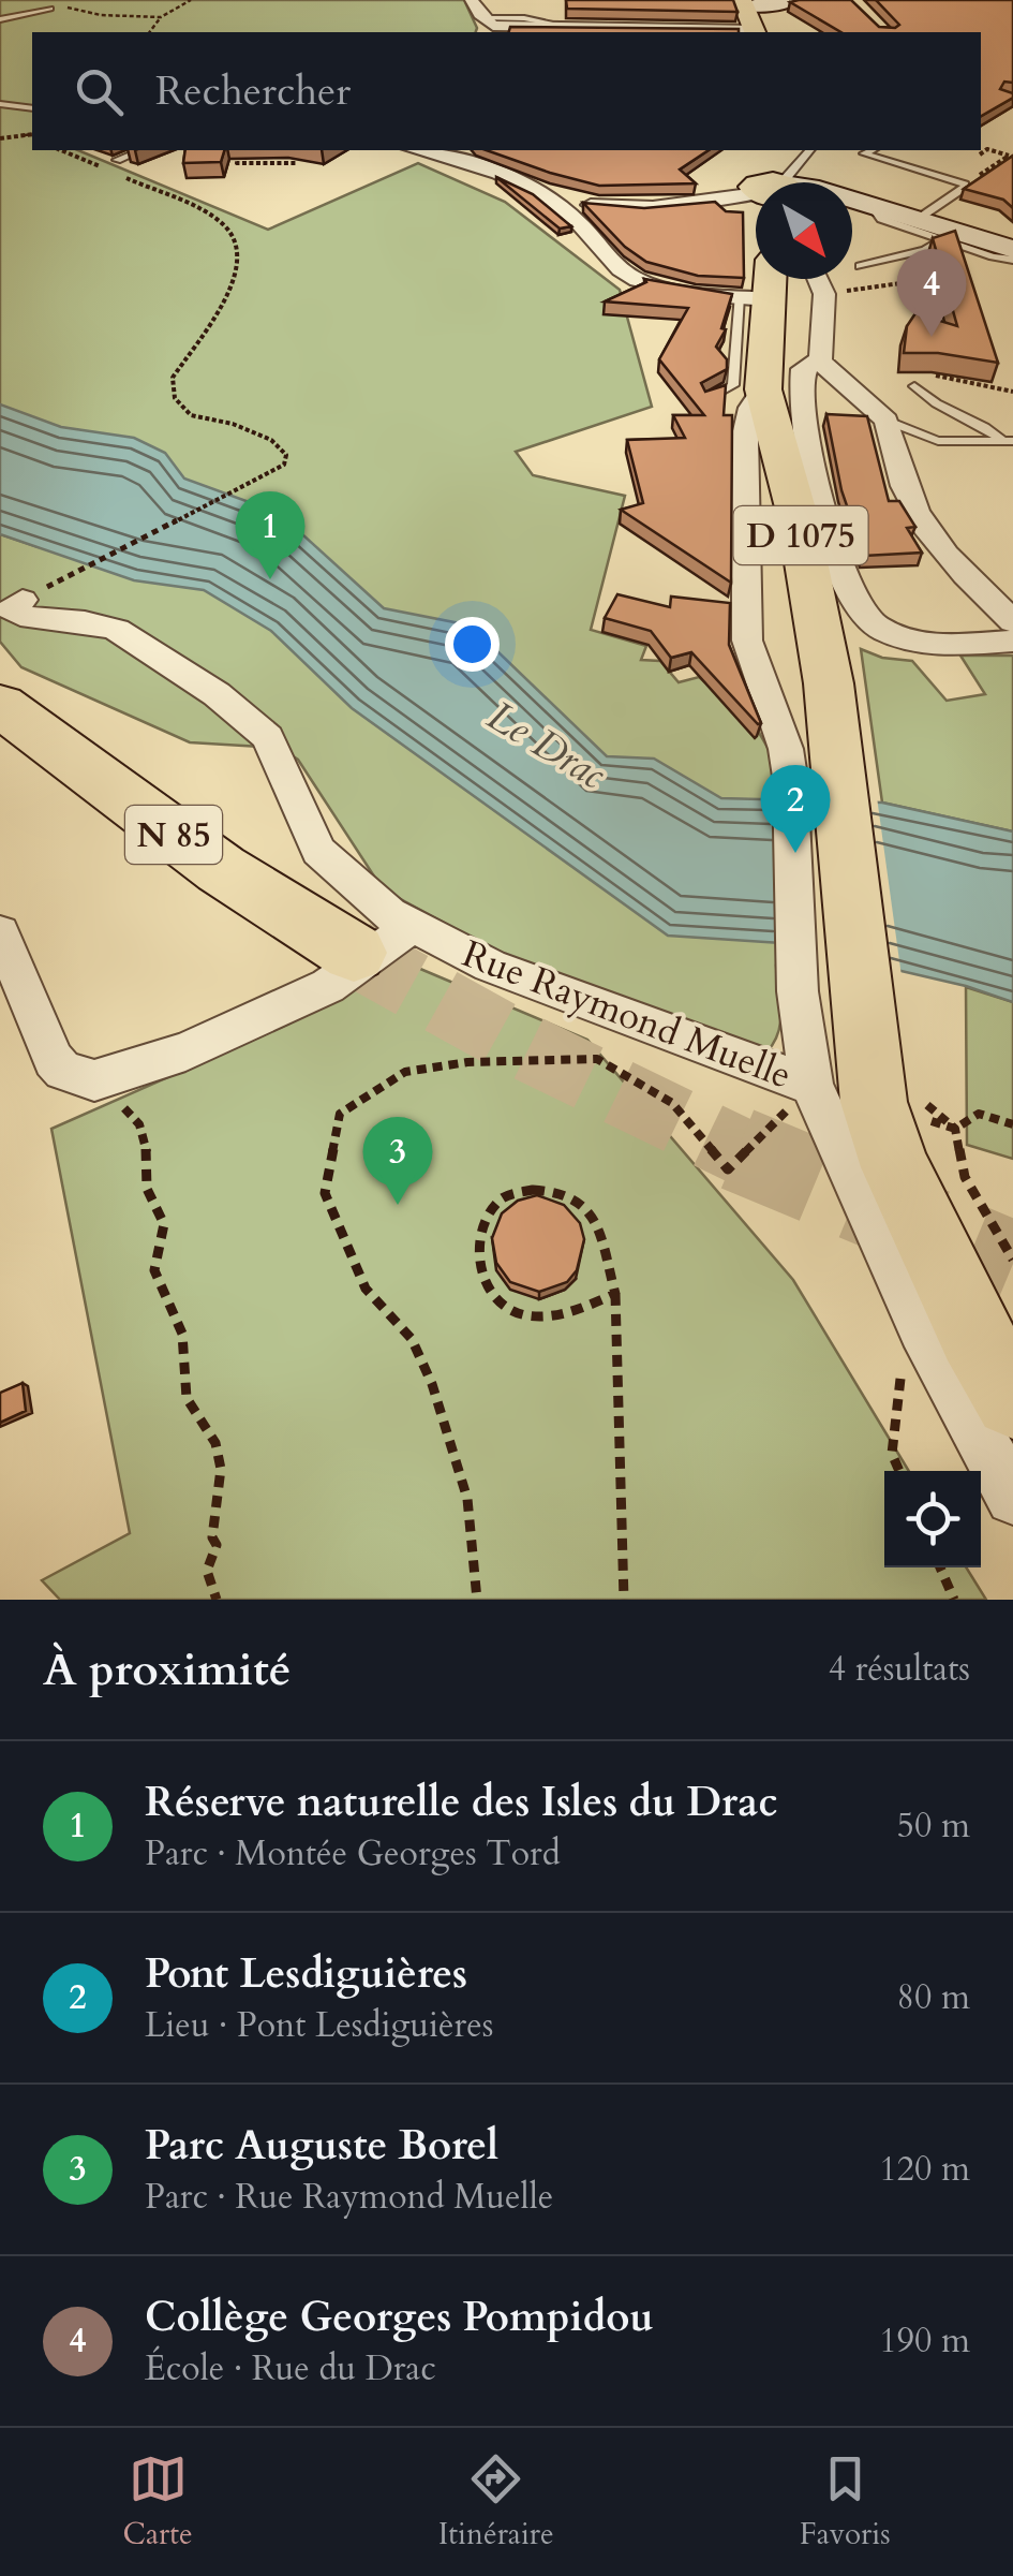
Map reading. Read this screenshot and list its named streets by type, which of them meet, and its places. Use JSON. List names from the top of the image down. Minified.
{"streets":{"highway":["N 85"],"main road":["D 1075"],"street":["Rue Raymond Muelle"]},"crossings":[["D 1075","Rue Raymond Muelle"]],"water":["Le Drac"],"north":"bottom right","page":{"search":"Rechercher","pins":["4","1","2","3"],"heading":["À proximité","4 résultats"],"list":[{"mark":"1","name":"Réserve naturelle des Isles du Drac","note":"Parc · Montée Georges Tord","value":"50 m"},{"mark":"2","name":"Pont Lesdiguières","note":"Lieu · Pont Lesdiguières","value":"80 m"},{"mark":"3","name":"Parc Auguste Borel","note":"Parc · Rue Raymond Muelle","value":"120 m"},{"mark":"4","name":"Collège Georges Pompidou","note":"École · Rue du Drac","value":"190 m"}],"nav":["Carte","Itinéraire","Favoris"]}}
